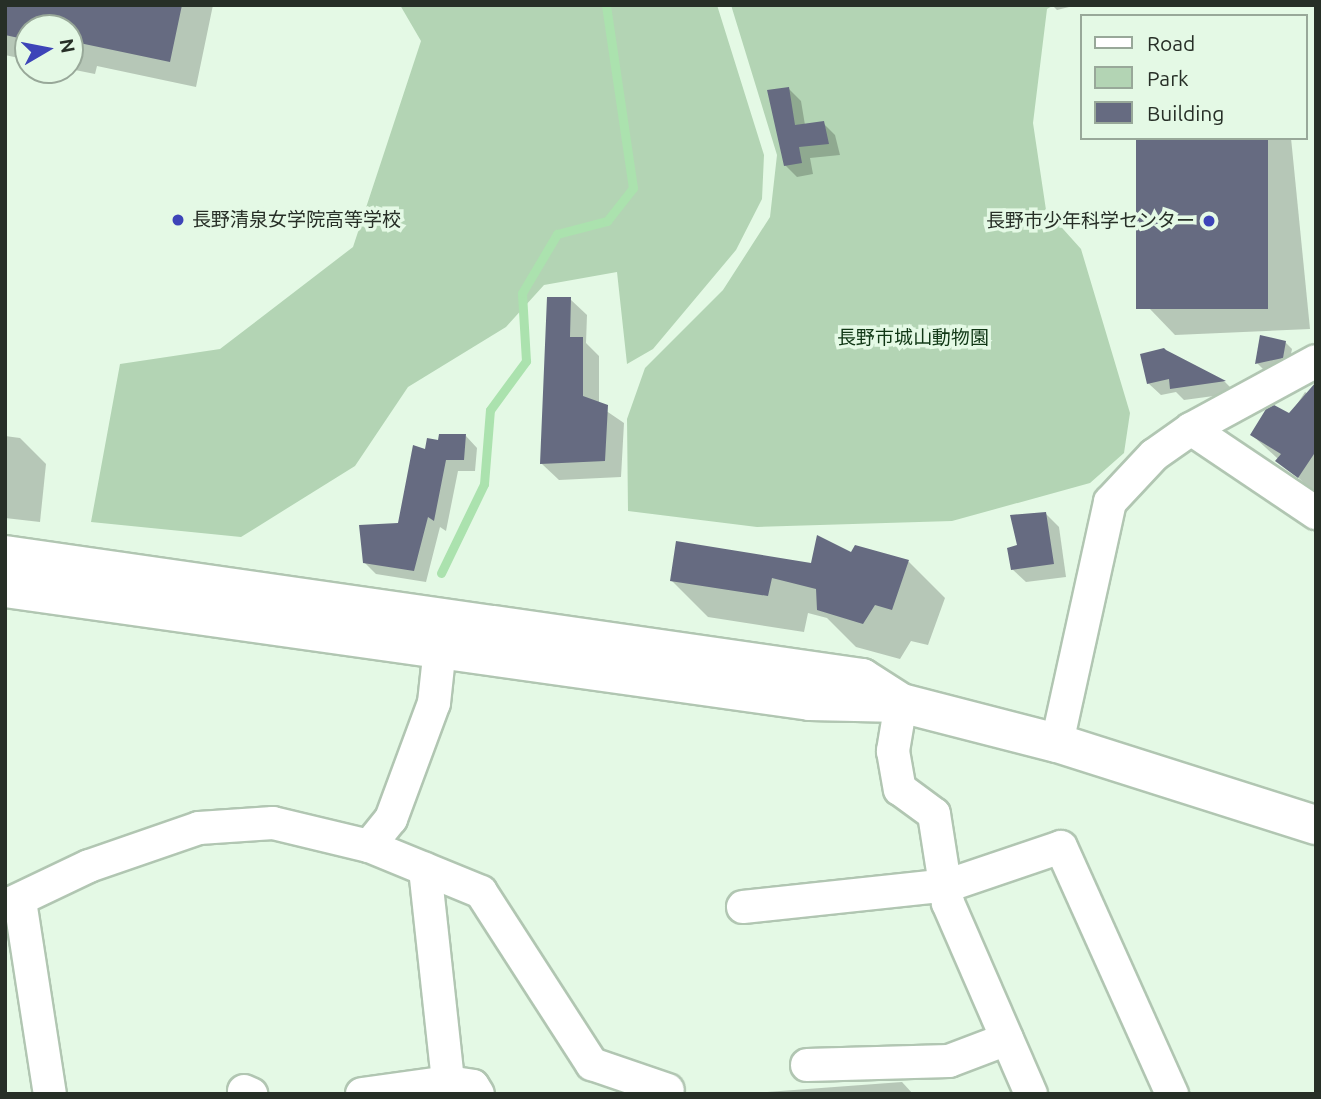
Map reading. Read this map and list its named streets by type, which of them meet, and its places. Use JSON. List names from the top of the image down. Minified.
{"parks":["長野市城山動物園"],"places":["長野清泉女学院高等学校","長野市少年科学センター"],"legend":["Road","Park","Building"],"north":"right"}
